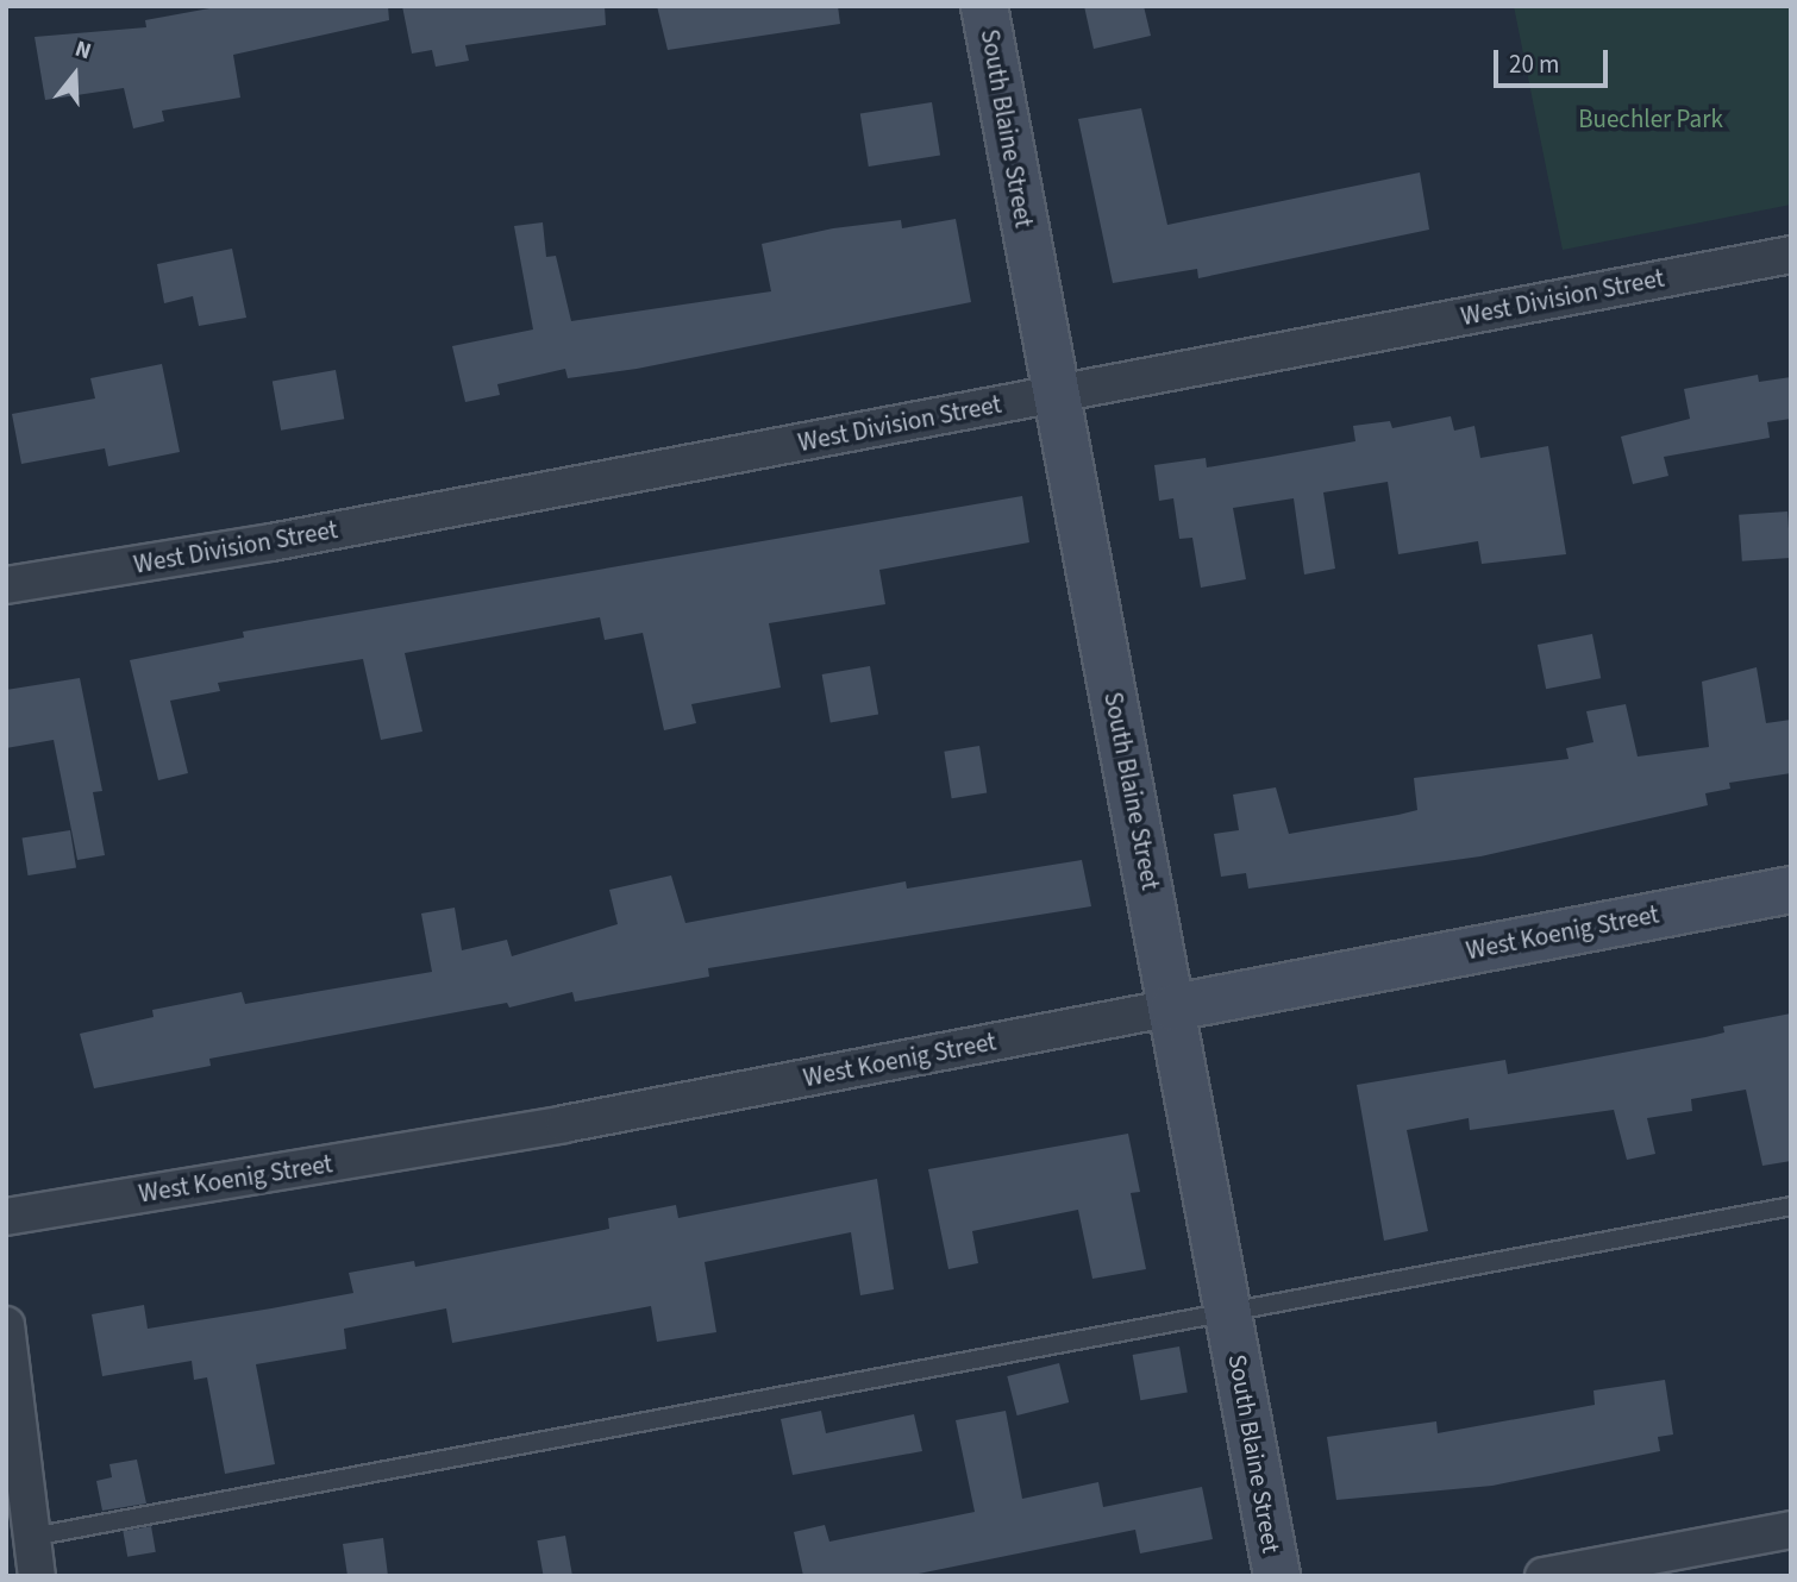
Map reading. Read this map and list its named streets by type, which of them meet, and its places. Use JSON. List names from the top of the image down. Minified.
{"streets":{"street":["South Blaine Street","West Division Street","West Koenig Street"]},"crossings":[["South Blaine Street","West Division Street"],["South Blaine Street","West Koenig Street"]],"parks":["Buechler Park"],"scale_bar":"20 m","north":"top"}
